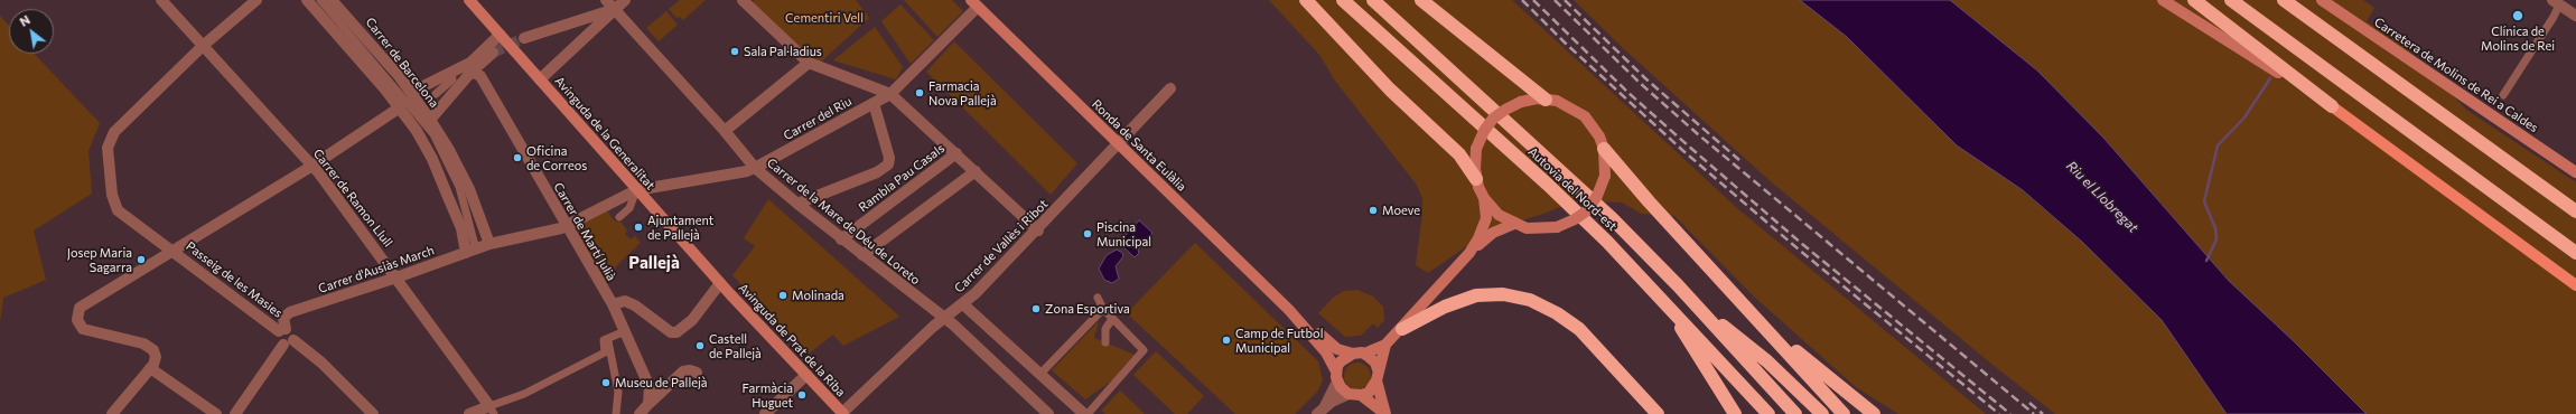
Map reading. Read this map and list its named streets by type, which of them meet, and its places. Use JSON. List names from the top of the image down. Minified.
{"streets":{"highway":["Autovia del Nord-est"],"main road":["Carretera de Molins de Rei a Caldes","Avinguda de la Generalitat","Ronda de Santa Eulàlia","Avinguda de Prat de la Riba"],"street":["Carrer de Barcelona","Carrer del Riu","Rambla Pau Casals","Carrer de Ramon Llull","Carrer de la Mare de Déu de Loreto","Carrer de Martí Julià","Carrer de Vallès i Ribot","Carrer d'Ausiàs March","Passeig de les Masies"]},"crossings":[["Carrer de Barcelona","Carrer d'Ausiàs March"],["Carrer del Riu","Avinguda de la Generalitat"],["Carrer del Riu","Ronda de Santa Eulàlia"],["Carrer del Riu","Carrer de la Mare de Déu de Loreto"],["Carrer del Riu","Carrer de Martí Julià"],["Carrer del Riu","Carrer d'Ausiàs March"],["Avinguda de la Generalitat","Avinguda de Prat de la Riba"],["Ronda de Santa Eulàlia","Carrer de Vallès i Ribot"],["Rambla Pau Casals","Carrer de la Mare de Déu de Loreto"],["Carrer de Ramon Llull","Carrer d'Ausiàs March"],["Carrer de Ramon Llull","Passeig de les Masies"],["Carrer de la Mare de Déu de Loreto","Carrer de Vallès i Ribot"],["Carrer de Martí Julià","Carrer d'Ausiàs March"],["Carrer de Vallès i Ribot","Avinguda de Prat de la Riba"],["Carrer d'Ausiàs March","Passeig de les Masies"]],"districts":["Pallejà"],"water":["Riu el Llobregat"],"parks":["Cementiri Vell"],"places":["Clínica de Molins de Rei","Sala Pal·ladius","Farmacia Nova Pallejà","Oficina de Correos","Moeve","Ajuntament de Pallejà","Piscina Municipal","Josep Maria Sagarra","Molinada","Zona Esportiva","Camp de Futbol Municipal","Castell de Pallejà","Museu de Pallejà","Farmàcia Huguet"],"north":"top left"}
